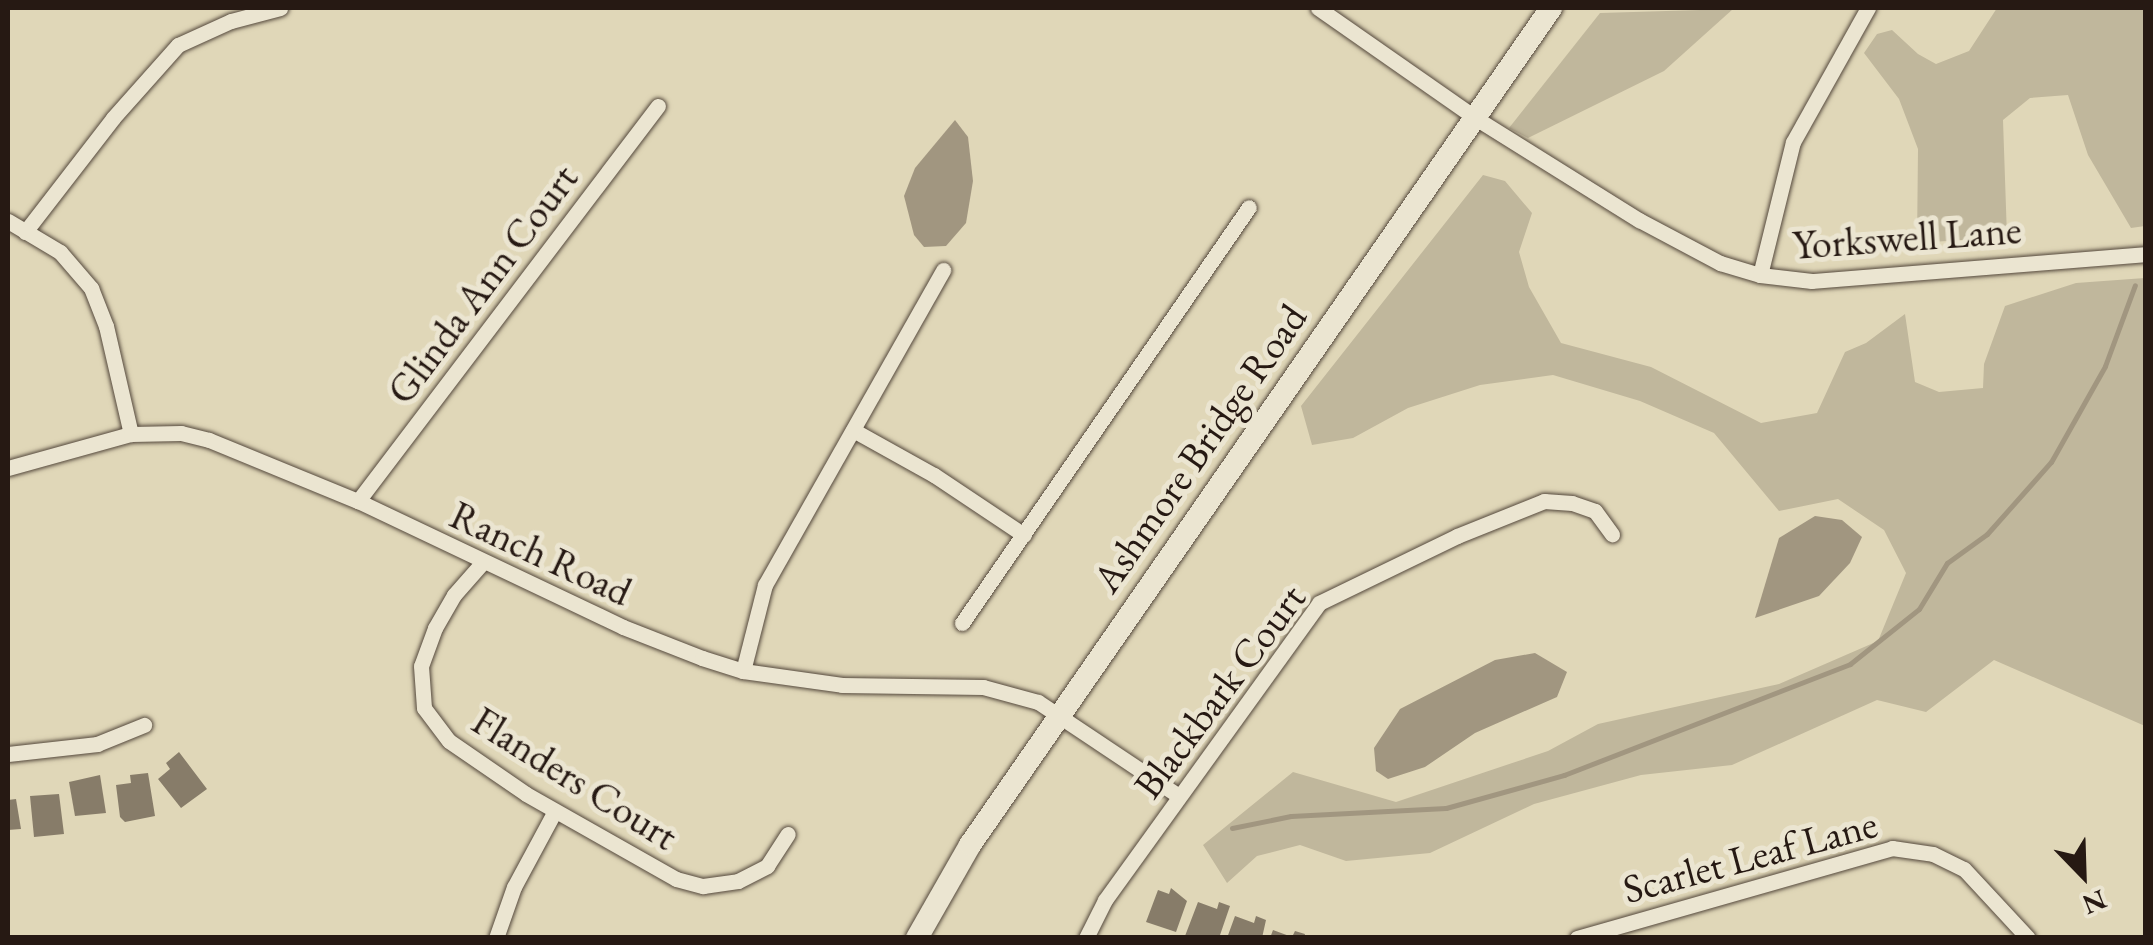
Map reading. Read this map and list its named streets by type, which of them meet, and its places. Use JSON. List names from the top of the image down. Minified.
{"streets":{"main road":["Ashmore Bridge Road"],"street":["Yorkswell Lane","Glinda Ann Court","Ranch Road","Blackbark Court","Flanders Court","Scarlet Leaf Lane"]},"crossings":[["Yorkswell Lane","Ashmore Bridge Road"],["Glinda Ann Court","Ranch Road"],["Ashmore Bridge Road","Ranch Road"],["Ranch Road","Blackbark Court"],["Ranch Road","Flanders Court"]],"north":"bottom right"}
